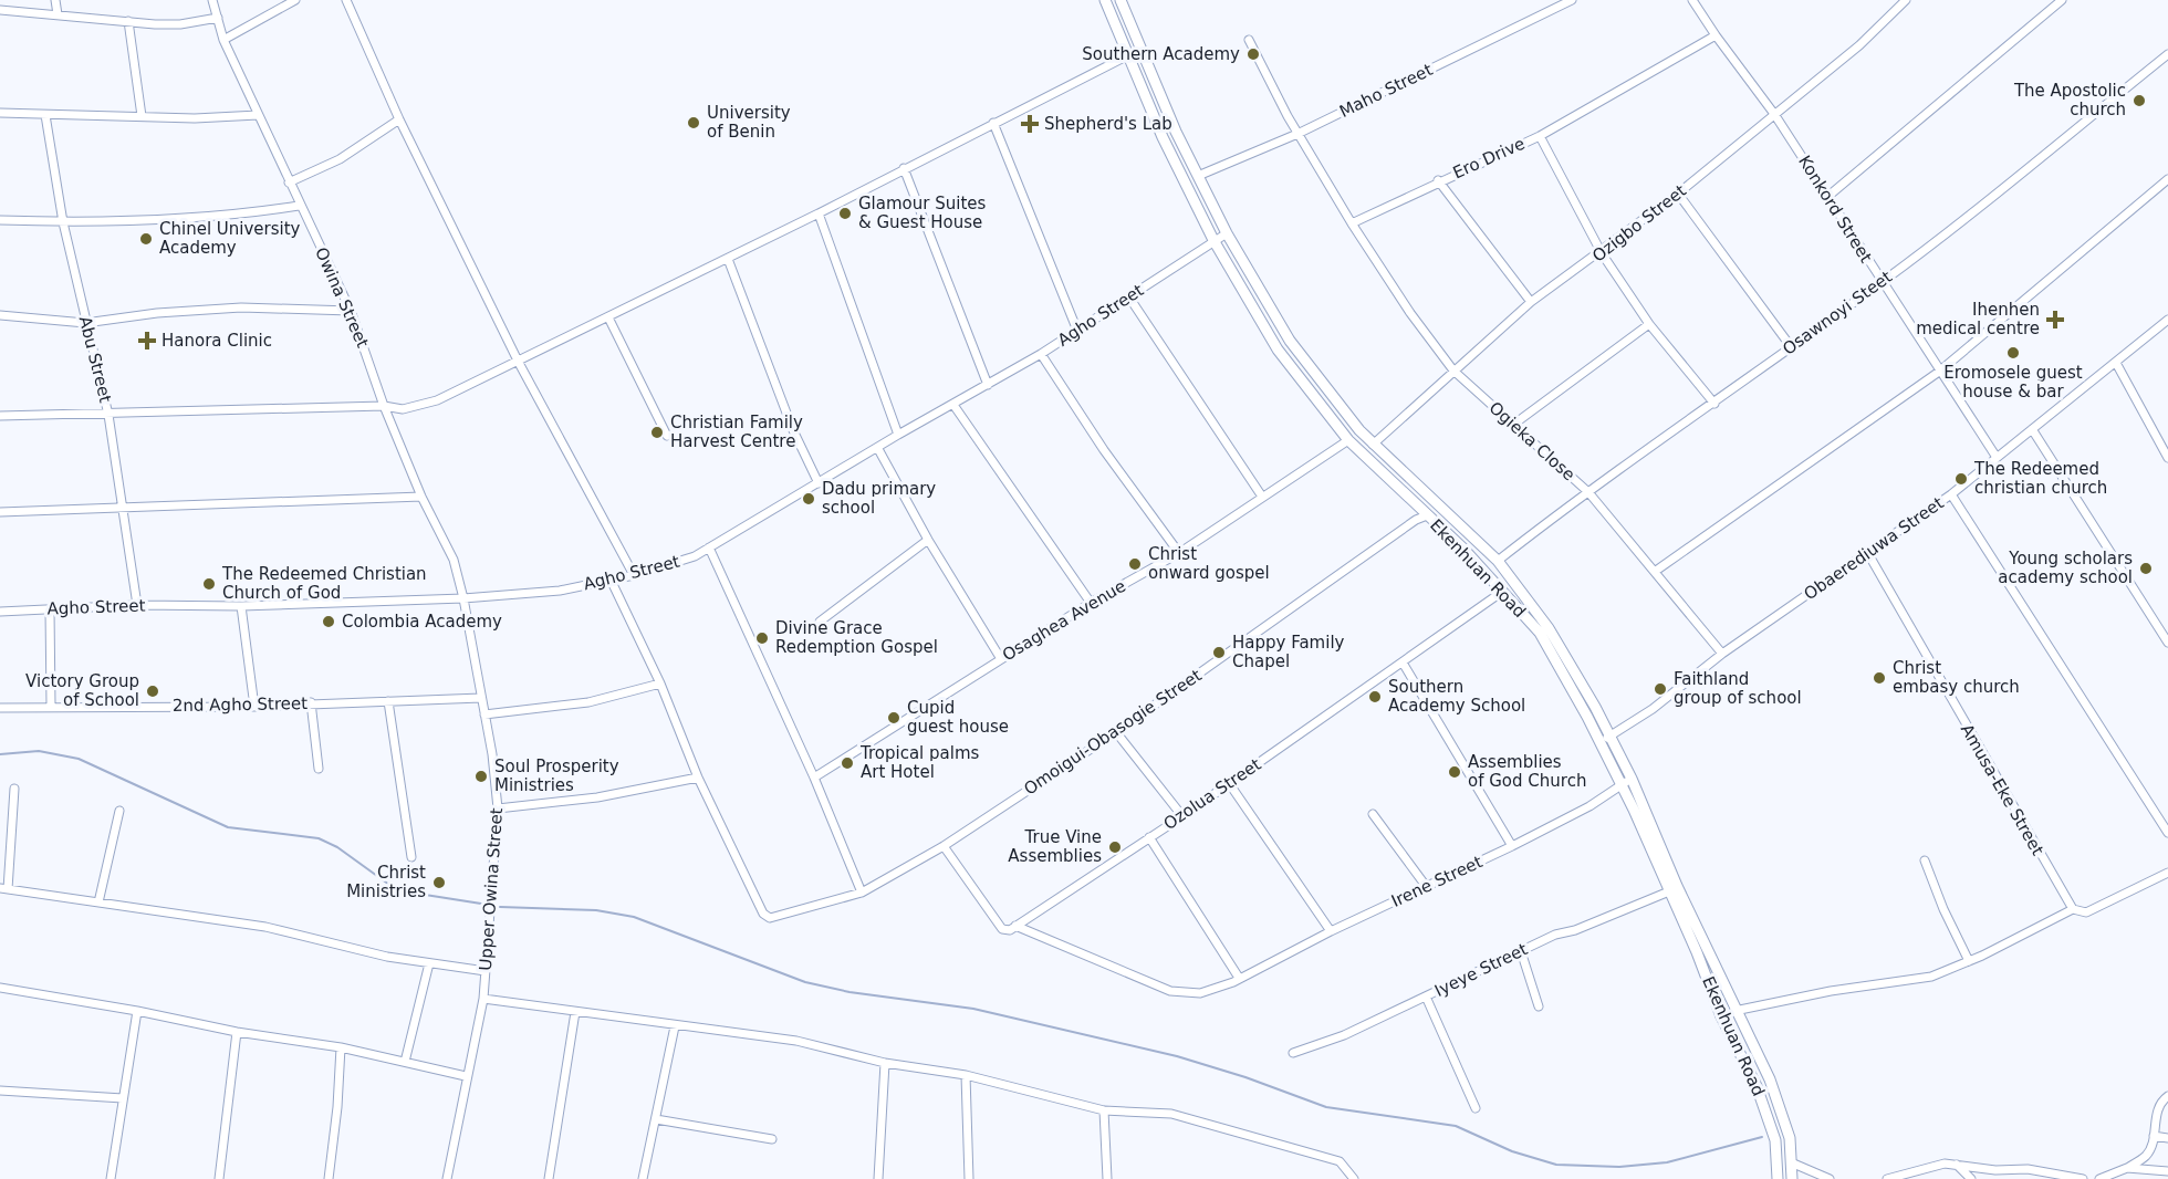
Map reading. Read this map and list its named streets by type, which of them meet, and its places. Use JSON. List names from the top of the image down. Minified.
{"streets":{"main road":["Ekenhuan Road"],"street":["Maho Street","Ero Drive","Konkord Street","Ozigbo Street","Owina Street","Osawnoyi Steet","Agho Street","Abu Street","Ogieka Close","Obaerediuwa Street","Osaghea Avenue","2nd Agho Street","Omoigui-Obasogie Street","Amusa-Eke Street","Ozolua Street","Irene Street","Upper Owina Street","Iyeye Street"]},"crossings":[["Maho Street","Ekenhuan Road"],["Ero Drive","Konkord Street"],["Ero Drive","Ogieka Close"],["Konkord Street","Ozigbo Street"],["Konkord Street","Osawnoyi Steet"],["Konkord Street","Obaerediuwa Street"],["Ozigbo Street","Ogieka Close"],["Ozigbo Street","Ekenhuan Road"],["Owina Street","Agho Street"],["Owina Street","Upper Owina Street"],["Osawnoyi Steet","Ogieka Close"],["Osawnoyi Steet","Ekenhuan Road"],["Agho Street","Abu Street"],["Agho Street","Ekenhuan Road"],["Agho Street","Upper Owina Street"],["Ogieka Close","Obaerediuwa Street"],["Obaerediuwa Street","Ekenhuan Road"],["Obaerediuwa Street","Amusa-Eke Street"],["Ekenhuan Road","Osaghea Avenue"],["Ekenhuan Road","Omoigui-Obasogie Street"],["Ekenhuan Road","Ozolua Street"],["Ekenhuan Road","Irene Street"],["Ekenhuan Road","Iyeye Street"],["2nd Agho Street","Upper Owina Street"],["Ozolua Street","Irene Street"]],"places":{"other":["Southern Academy","The Apostolic church","University of Benin","Glamour Suites & Guest House","Chinel University Academy","Eromosele guest house & bar","Christian Family Harvest Centre","The Redeemed christian church","Dadu primary school","Christ onward gospel","Young scholars academy school","The Redeemed Christian Church of God","Colombia Academy","Divine Grace Redemption Gospel","Happy Family Chapel","Christ embasy church","Faithland group of school","Victory Group of School","Southern Academy School","Cupid guest house","Tropical palms Art Hotel","Assemblies of God Church","Soul Prosperity Ministries","True Vine Assemblies","Christ Ministries"],"health":["Shepherd's Lab","Ihenhen medical centre","Hanora Clinic"]}}
